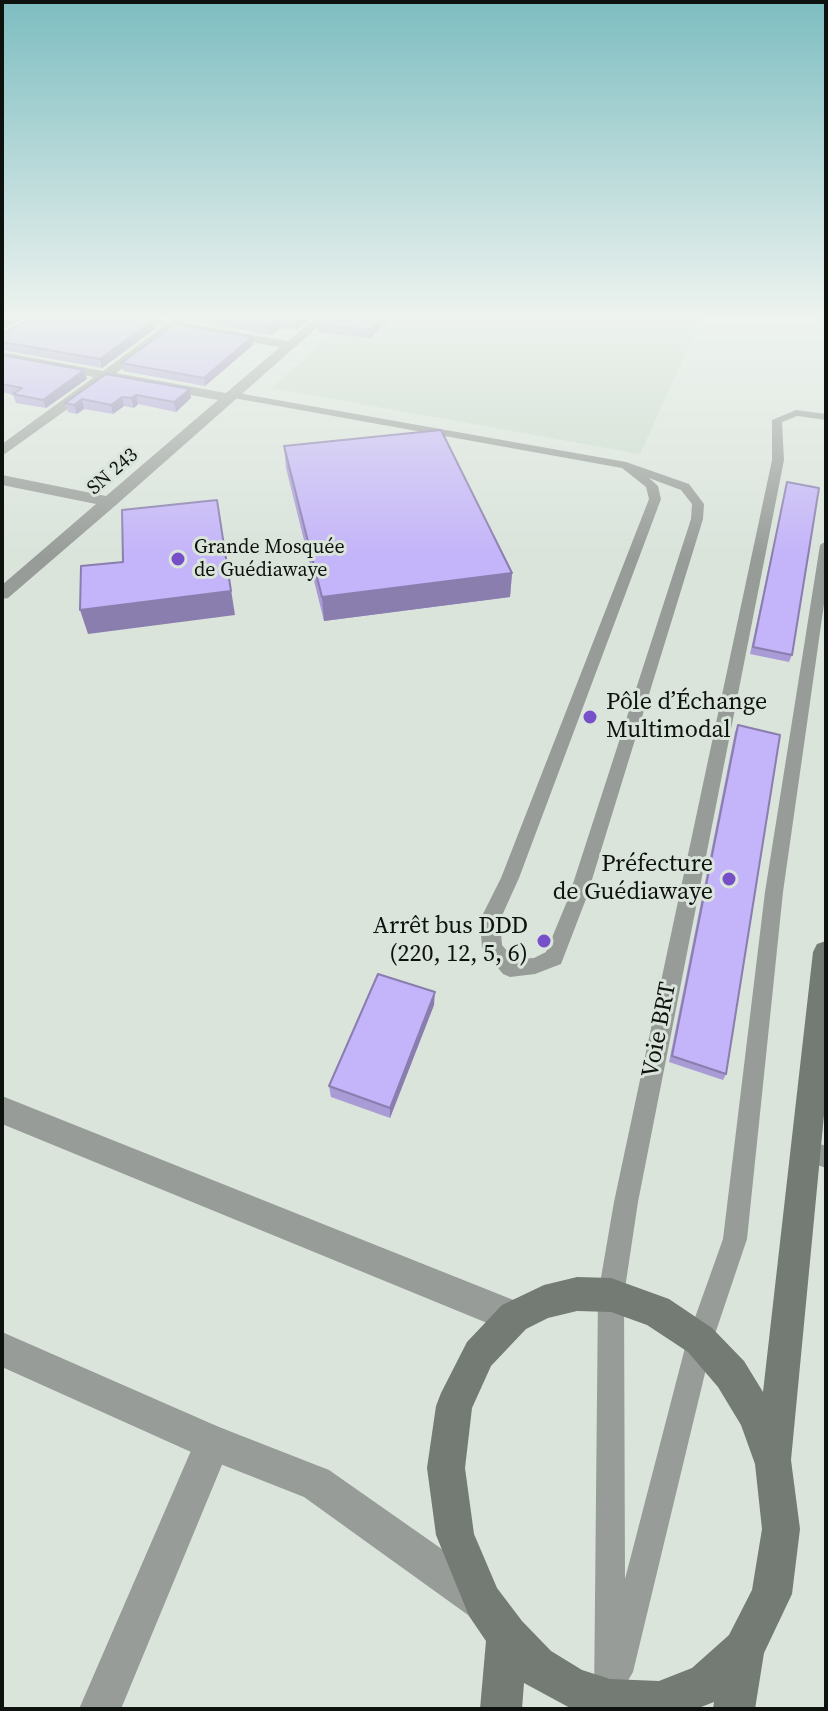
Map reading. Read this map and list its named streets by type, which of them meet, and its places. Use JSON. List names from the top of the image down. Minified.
{"streets":{"street":["SN 243"],"lane":["Voie BRT"]},"places":["Grande Mosquée de Guédiawaye","Pôle d’Échange Multimodal","Préfecture de Guédiawaye","Arrêt bus DDD (220, 12, 5, 6)"]}
